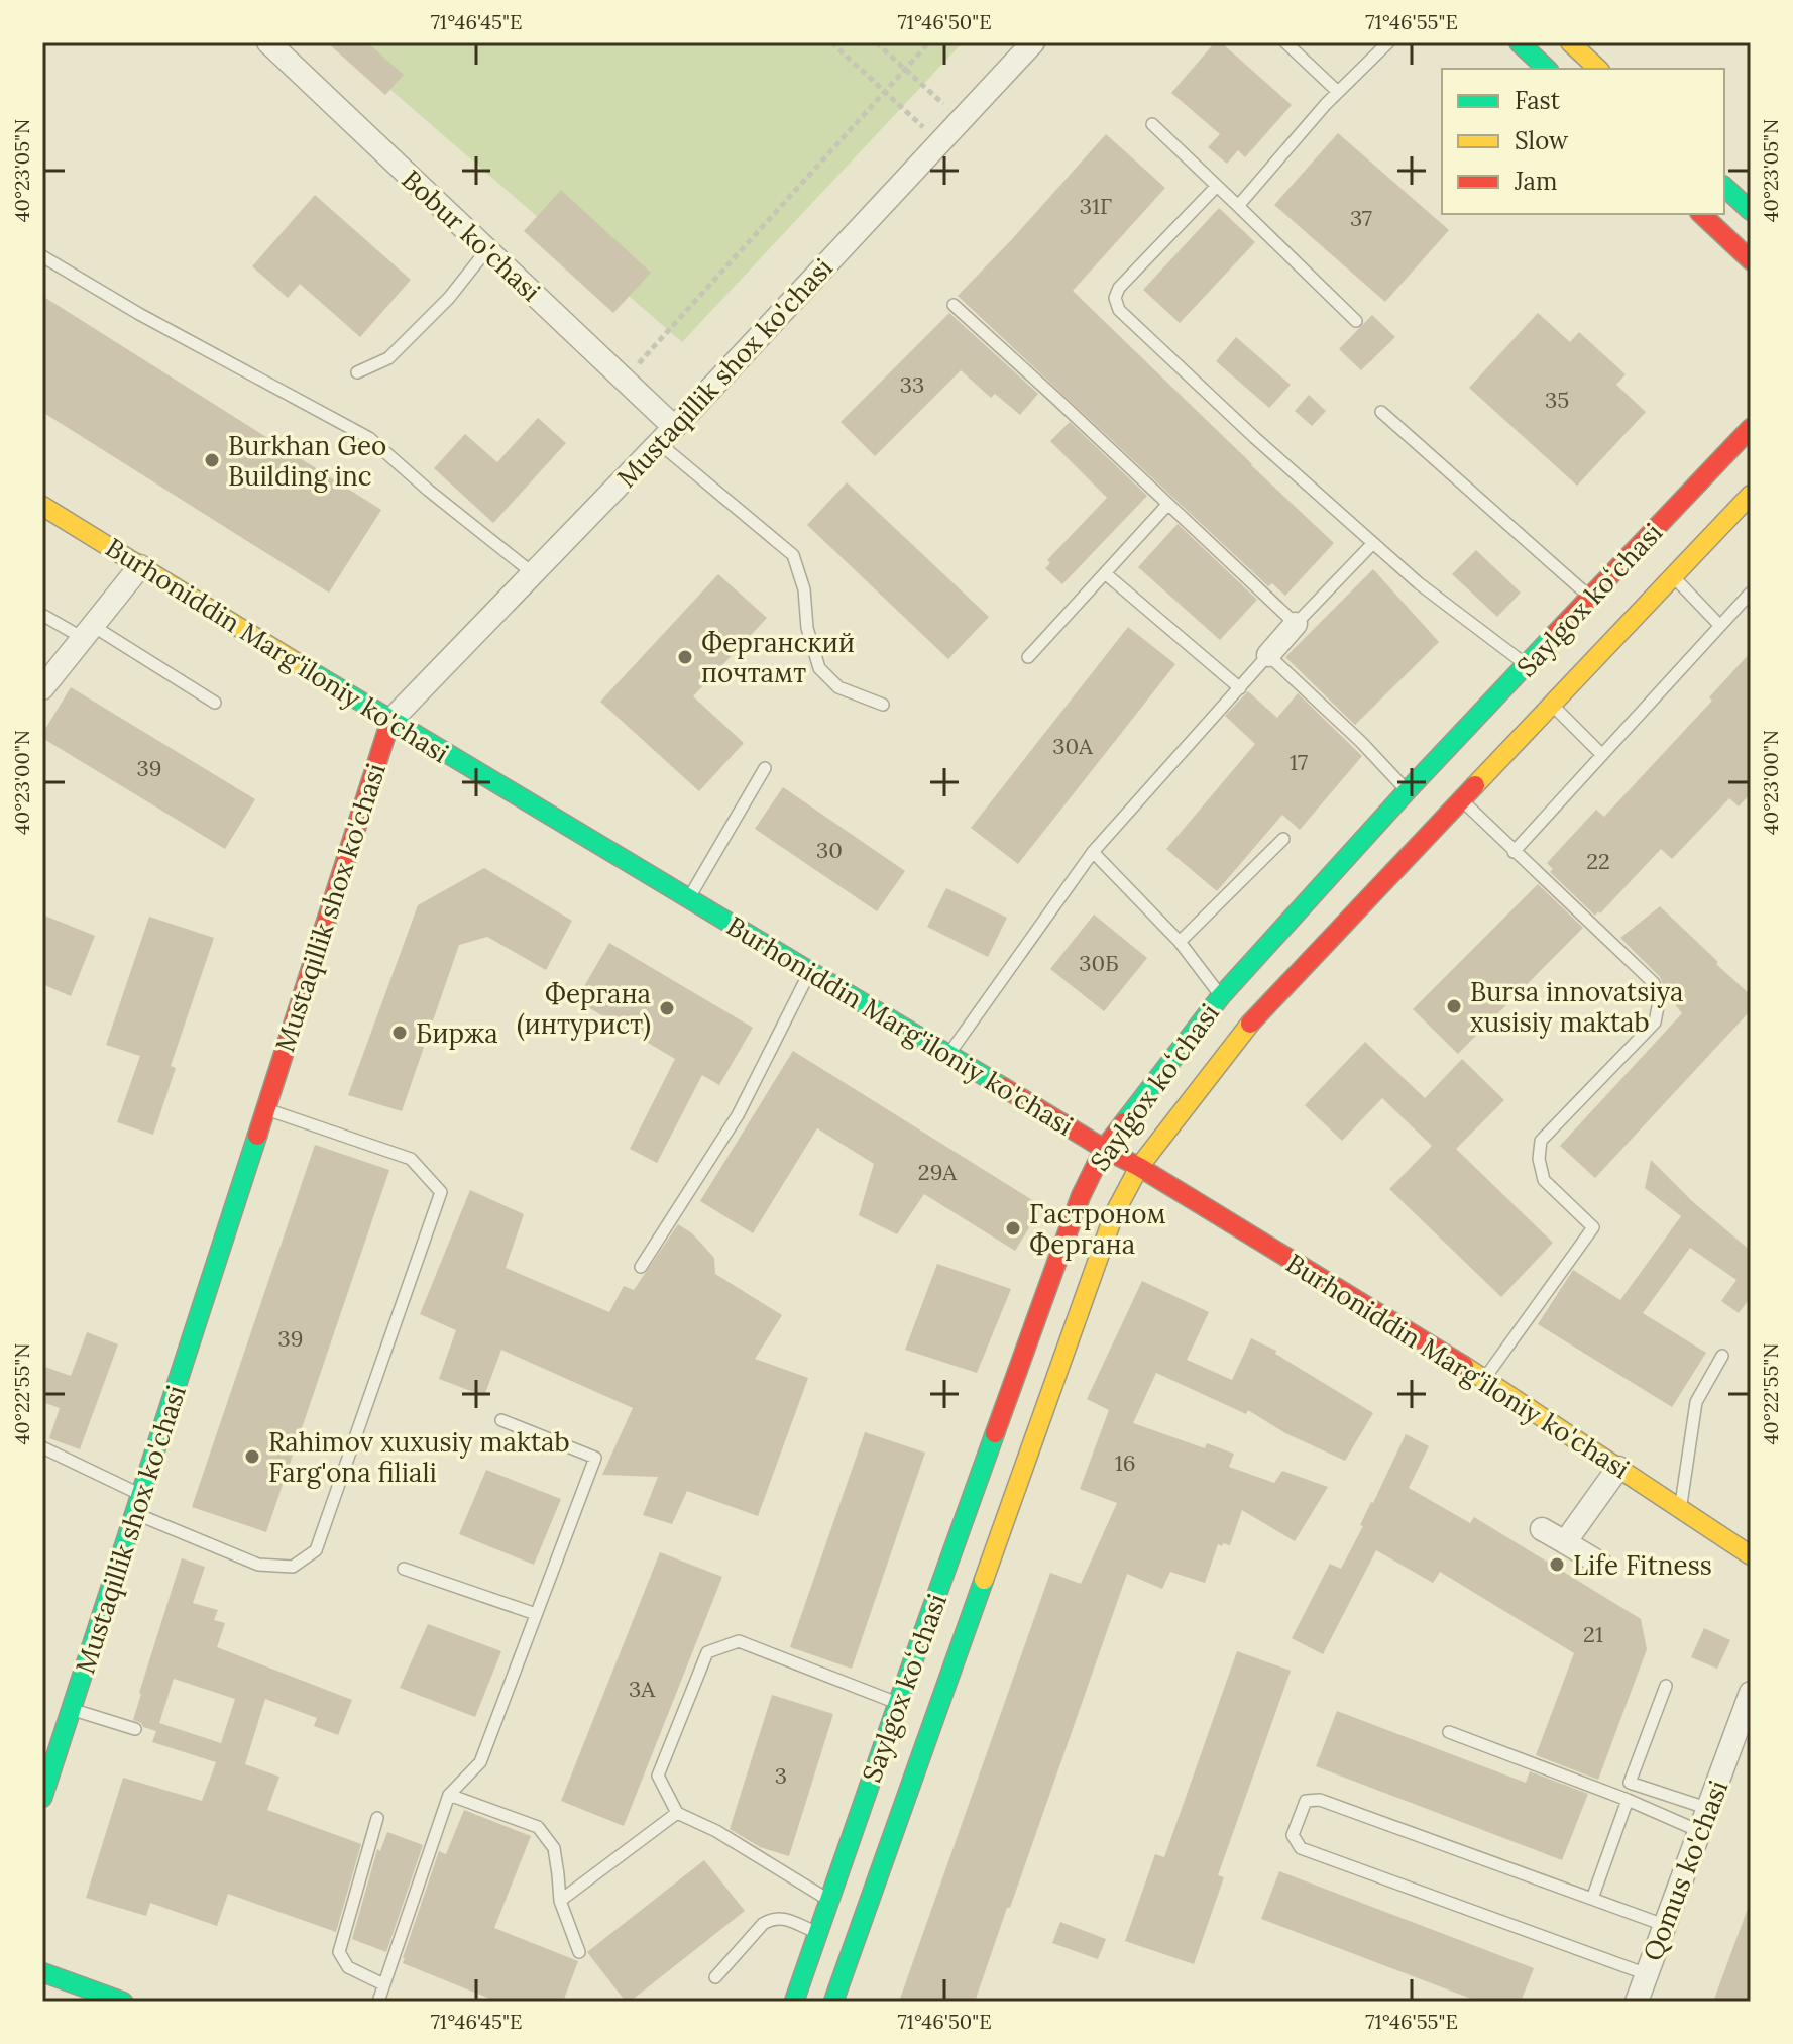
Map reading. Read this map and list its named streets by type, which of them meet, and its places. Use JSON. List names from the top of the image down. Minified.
{"streets":{"main road":["Mustaqillik shox ko'chasi","Saylgox koʻchasi","Burhoniddin Marg'iloniy ko'chasi"],"street":["Bobur ko'chasi","Qomus ko'chasi"]},"crossings":[["Bobur ko'chasi","Mustaqillik shox ko'chasi"],["Mustaqillik shox ko'chasi","Burhoniddin Marg'iloniy ko'chasi"],["Saylgox koʻchasi","Burhoniddin Marg'iloniy ko'chasi"]],"places":["Burkhan Geo Building inc","Ферганский почтамт","Bursa innovatsiya xusisiy maktab","Фергана (интурист)","Биржа","Гастроном Фергана","Rahimov xuxusiy maktab Farg'ona filiali","Life Fitness"],"house_numbers":["31Г","37","33","35","30А","17","39","30","22","30Б","29А","39","16","21","3А","3"],"legend":["Fast","Slow","Jam"],"coordinates":["71°46'45\"E","71°46'50\"E","71°46'55\"E","40°23'05\"N","40°23'00\"N","40°22'55\"N"]}
